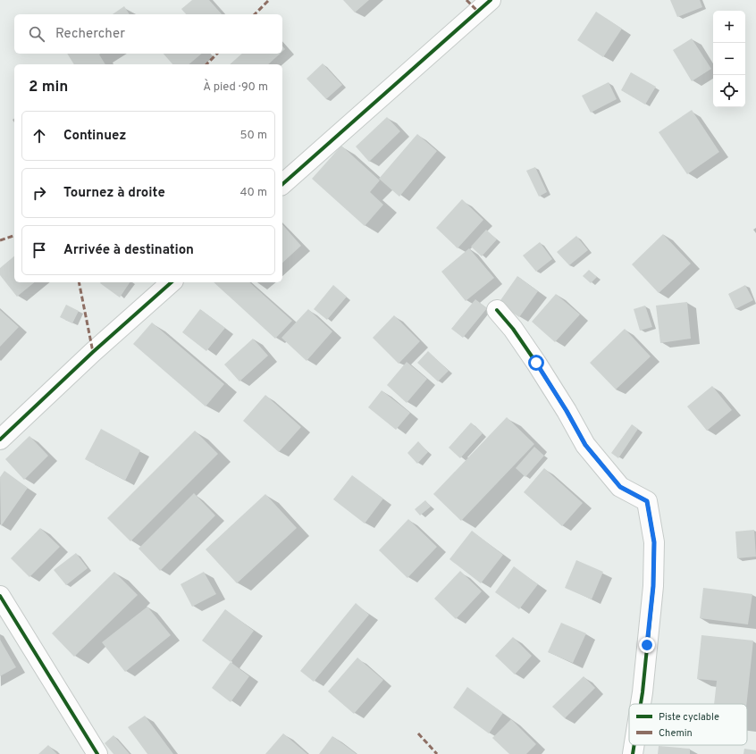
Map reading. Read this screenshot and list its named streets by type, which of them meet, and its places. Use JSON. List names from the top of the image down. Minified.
{"legend":["Piste cyclable","Chemin"],"page":{"map_buttons":["+","−"],"search":"Rechercher","heading":["2 min","À pied · 90 m"],"list":[["Continuez","50 m"],["Tournez à droite","40 m"],"Arrivée à destination"]}}
